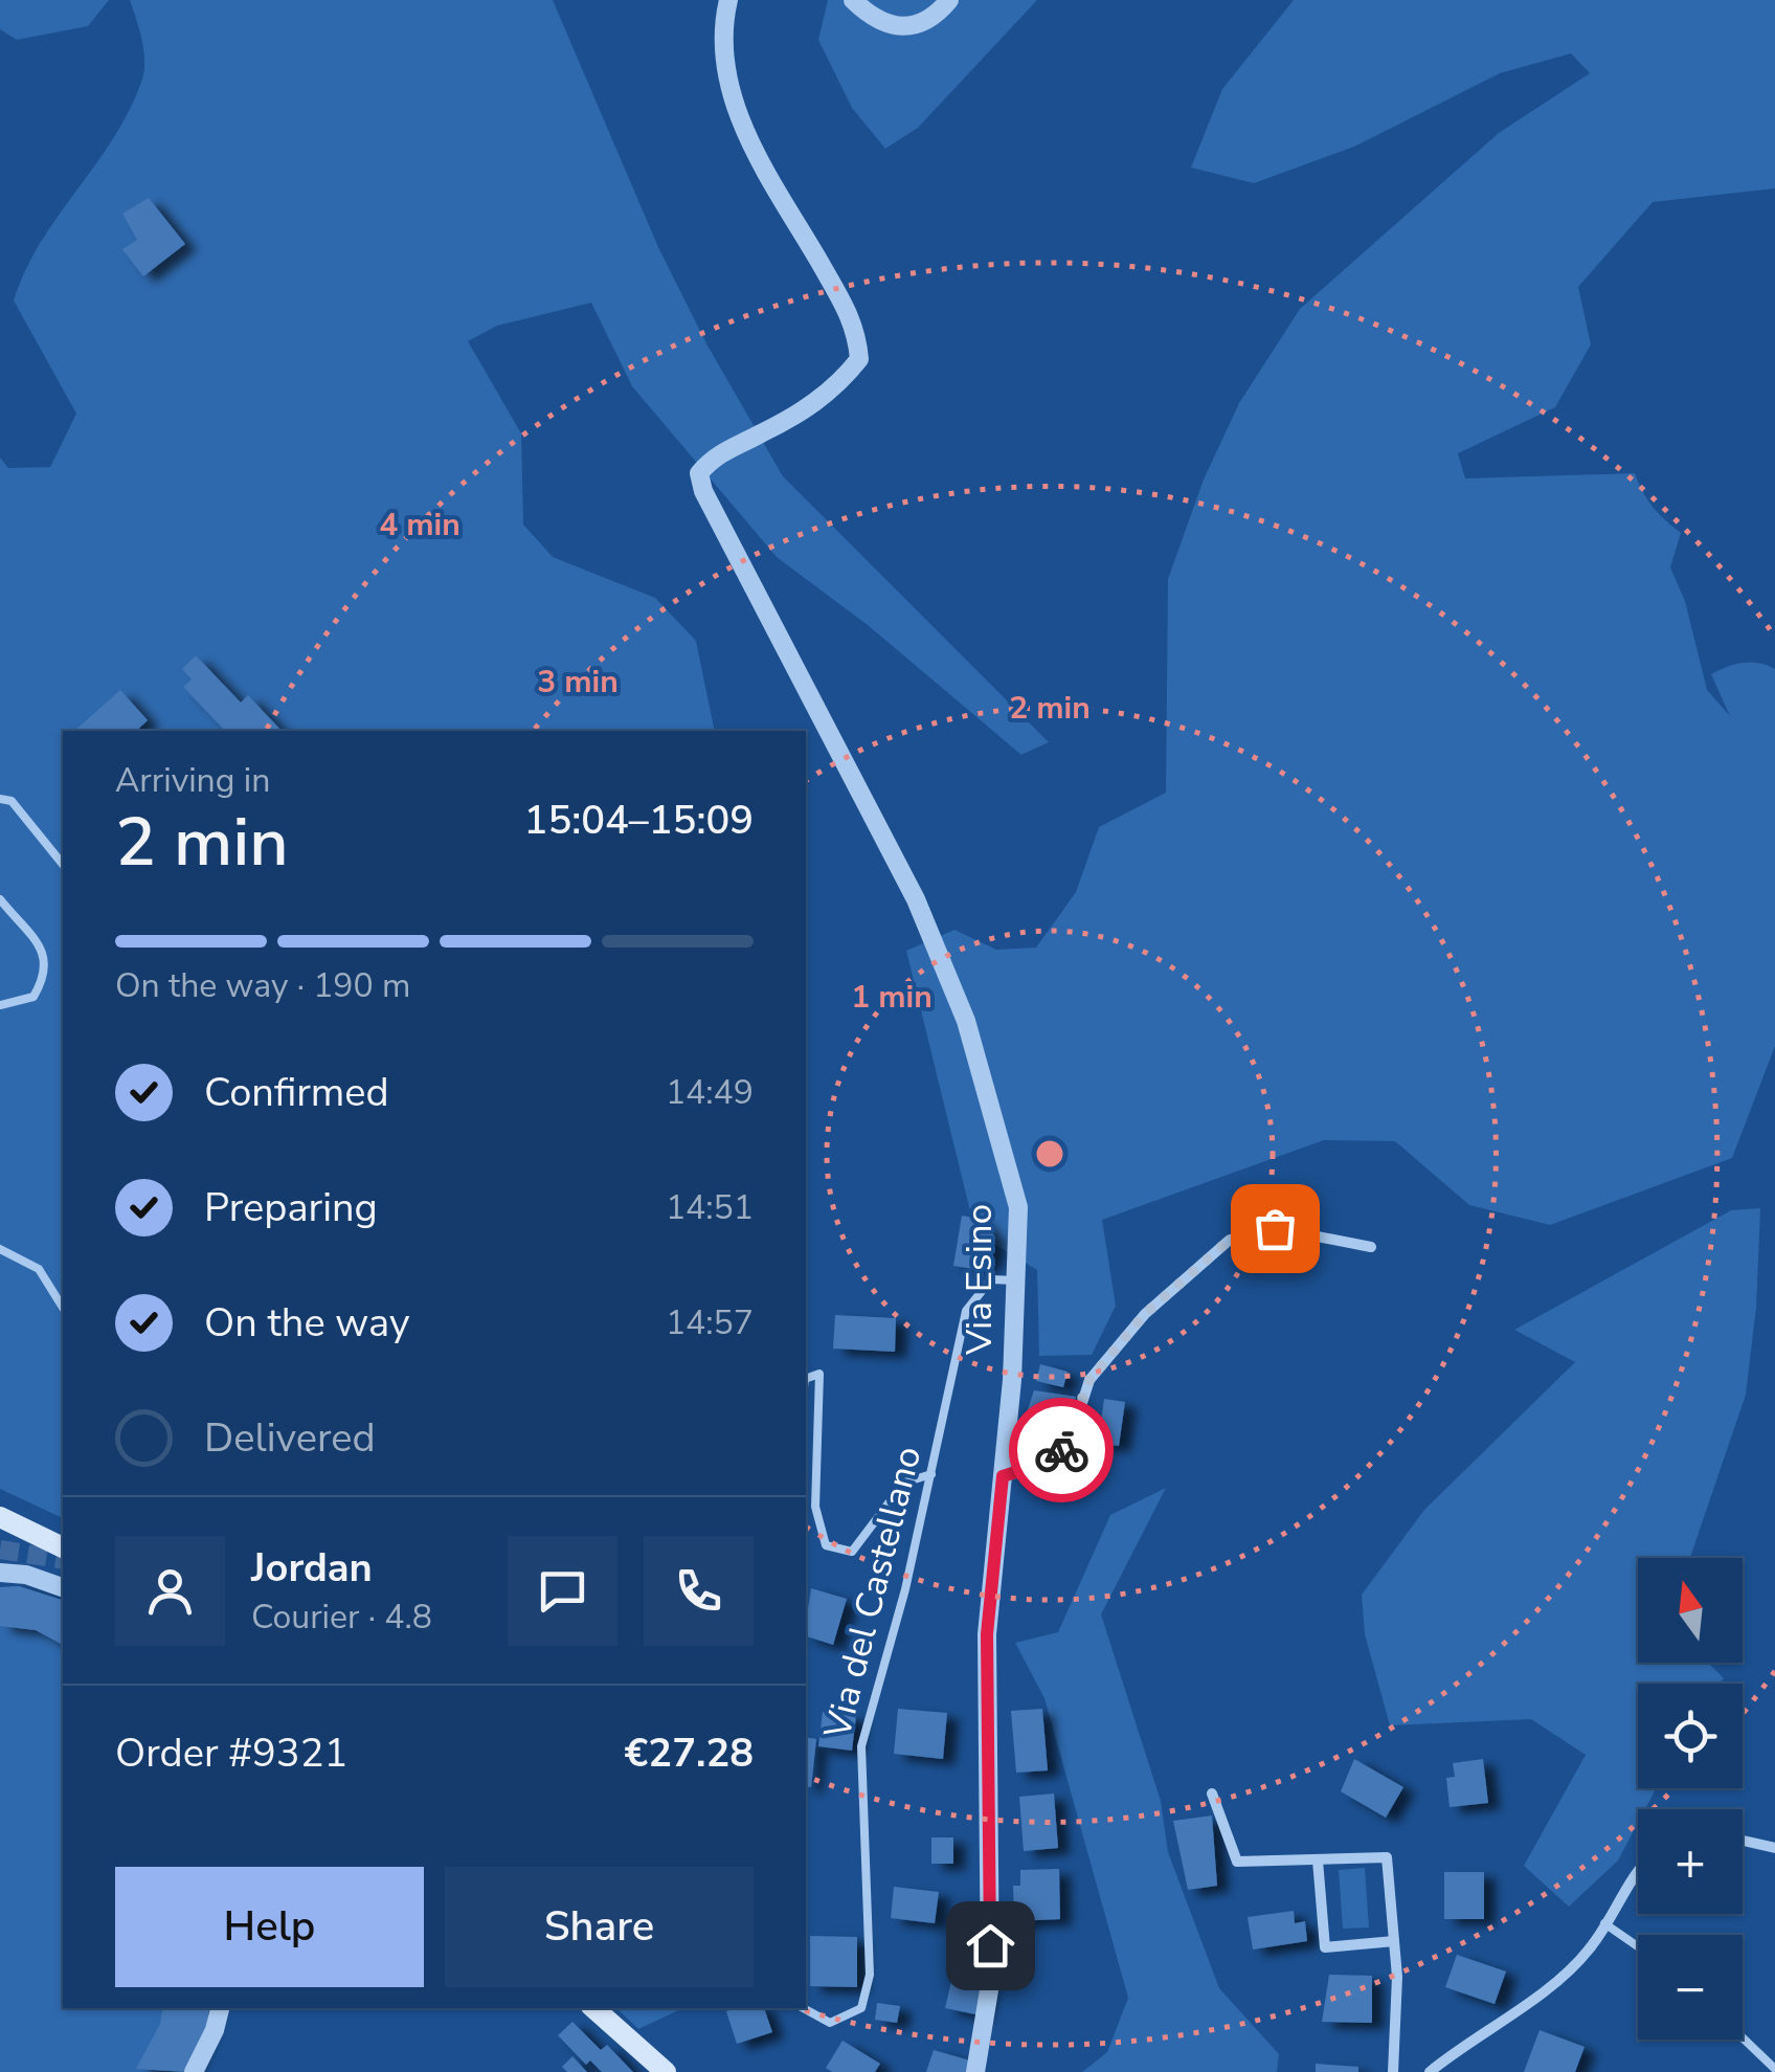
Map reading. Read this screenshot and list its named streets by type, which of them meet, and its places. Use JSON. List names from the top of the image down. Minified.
{"streets":{"street":["Via Esino"],"lane":["Via del Castellano"]},"crossings":[["Via Esino","Via del Castellano"]],"north":"top","page":{"heading":["2 min","Arriving in","15:04–15:09"],"panel":["Jordan","Courier · 4.8","Order #9321","€27.28"],"bar":"On the way · 190 m","list":[["Confirmed","14:49"],["Preparing","14:51"],["On the way","14:57"],"Delivered"],"map_buttons":["+","−"],"buttons":["Help","Share"]},"rings":["4 min","3 min","2 min","1 min"]}
